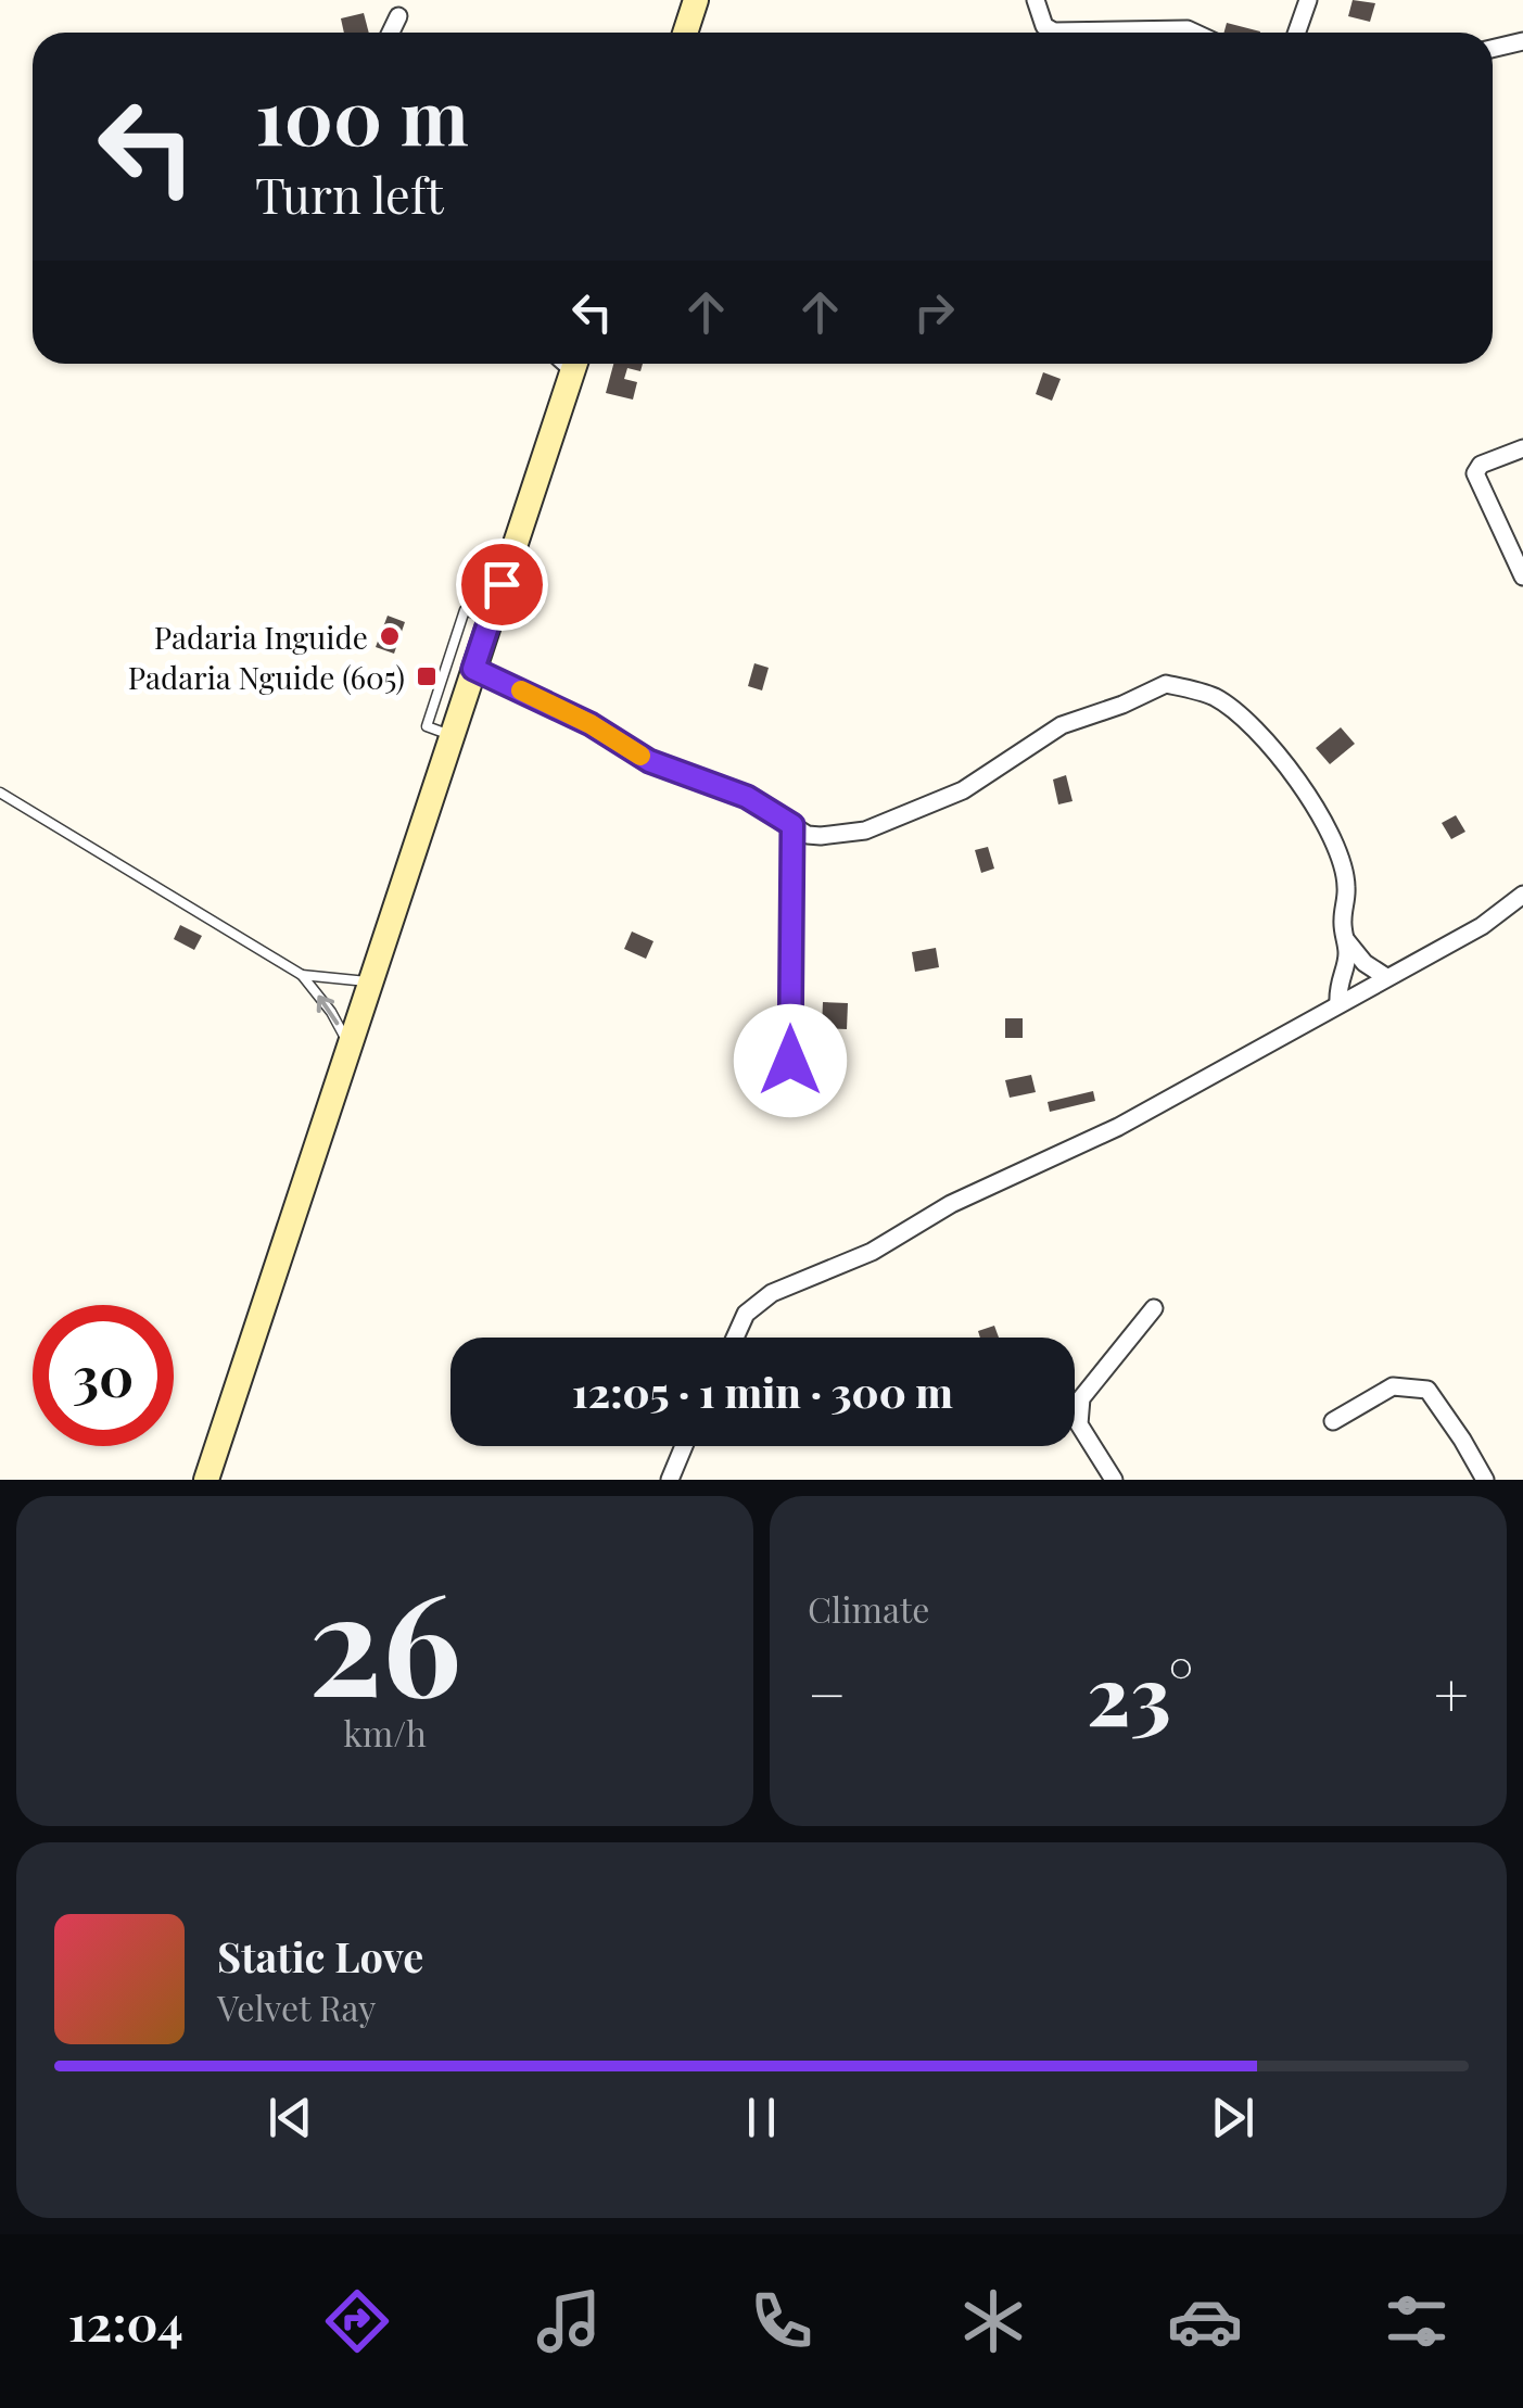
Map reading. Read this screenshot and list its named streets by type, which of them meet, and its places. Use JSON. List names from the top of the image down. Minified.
{"places":{"other":["Padaria Inguide"],"transit":["Padaria Nguide (605)"]},"page":{"turn":["100 m","Turn left"],"limit":"30","trip":"12:05 · 1 min · 300 m","tile":[["26","km/h"],"Climate"],"heat":["−","23°","+"],"song":["Static Love","Velvet Ray"],"tabs":"12:04"}}
